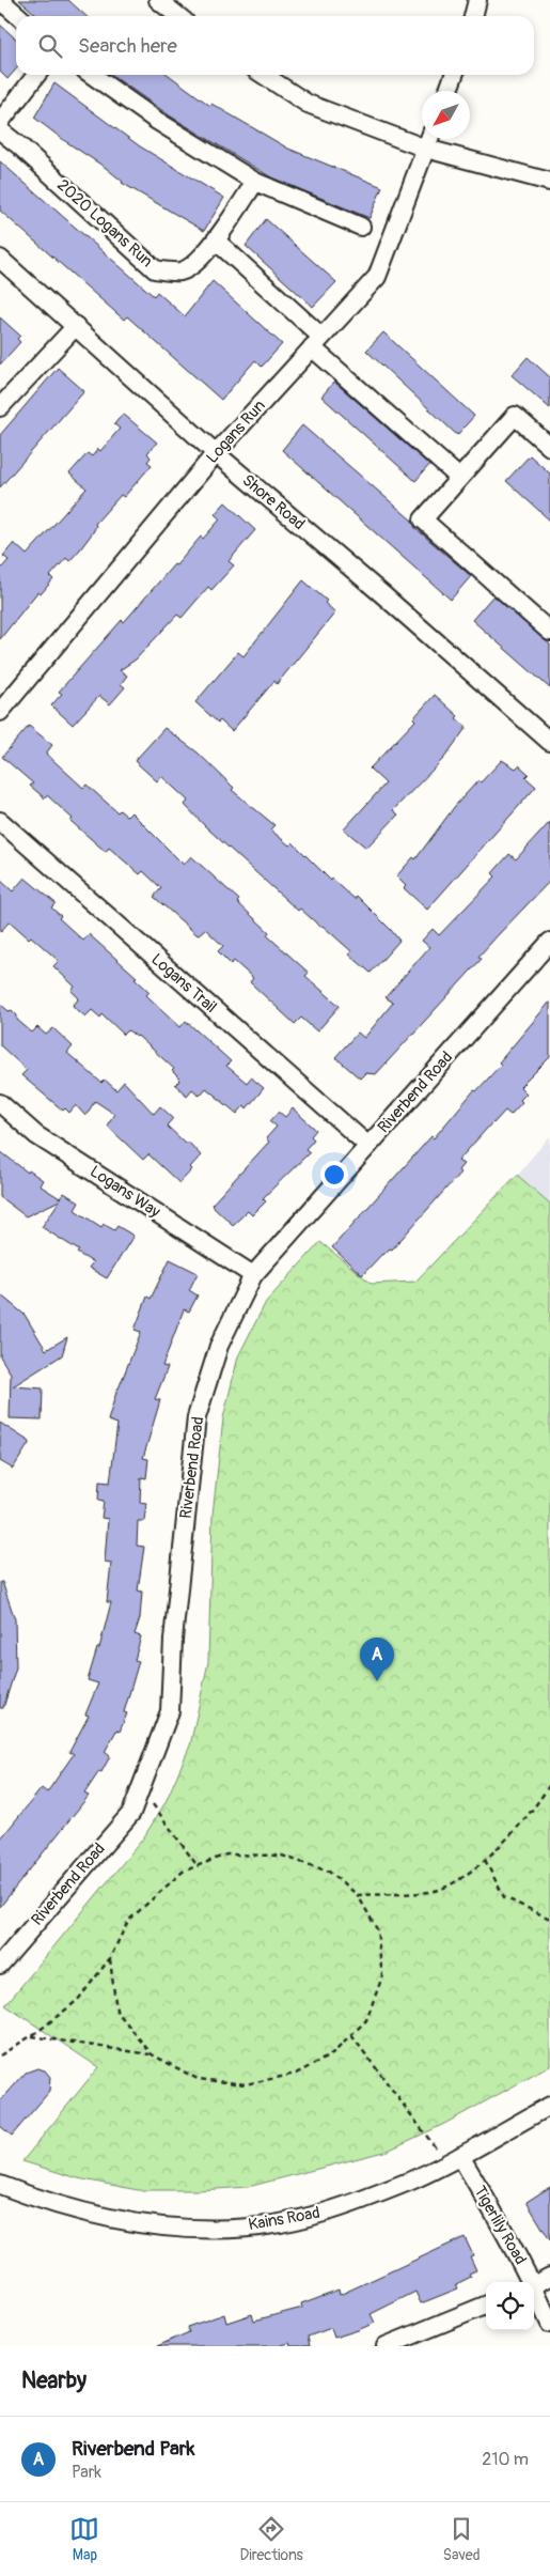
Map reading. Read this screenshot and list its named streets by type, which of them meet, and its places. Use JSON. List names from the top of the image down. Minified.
{"streets":{"street":["2020 Logans Run","Logans Run","Shore Road","Logans Trail","Riverbend Road","Logans Way","Kains Road","Tigerlily Road"]},"crossings":[["Logans Run","Shore Road"],["Logans Trail","Riverbend Road"],["Riverbend Road","Logans Way"],["Kains Road","Tigerlily Road"]],"north":"bottom left","page":{"search":"Search here","pins":"A","heading":"Nearby","list":[{"mark":"A","name":"Riverbend Park","note":"Park","value":"210 m"}],"nav":["Map","Directions","Saved"]}}
